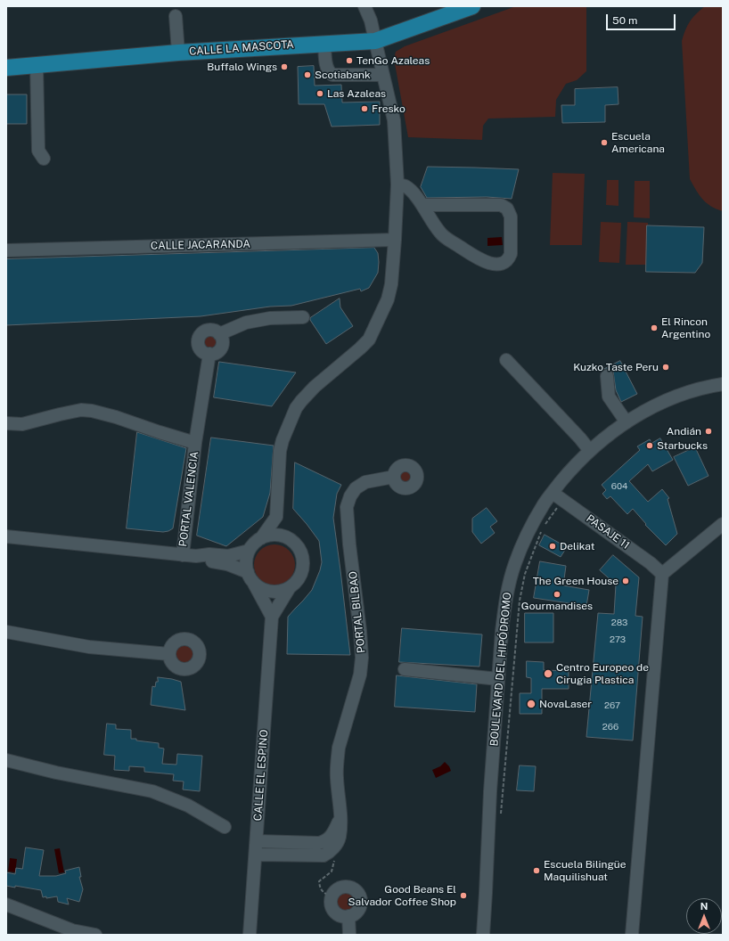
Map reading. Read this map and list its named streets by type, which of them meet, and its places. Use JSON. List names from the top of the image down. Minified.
{"streets":{"main road":["CALLE LA MASCOTA"],"street":["CALLE JACARANDA","PORTAL VALENCIA","PASAJE 11","PORTAL BILBAO","BOULEVARD DEL HIPÓDROMO","CALLE EL ESPINO"]},"crossings":[["PASAJE 11","BOULEVARD DEL HIPÓDROMO"]],"places":["TenGo Azaleas","Buffalo Wings","Scotiabank","Las Azaleas","Fresko","Escuela Americana","El Rincon Argentino","Kuzko Taste Peru","Andián","Starbucks","Delikat","The Green House","Gourmandises","Centro Europeo de Cirugia Plastica","NovaLaser","Escuela Bilingüe Maquilishuat","Good Beans El Salvador Coffee Shop"],"house_numbers":["604","283","273","267","266"],"scale_bar":"50 m","north":"top"}
